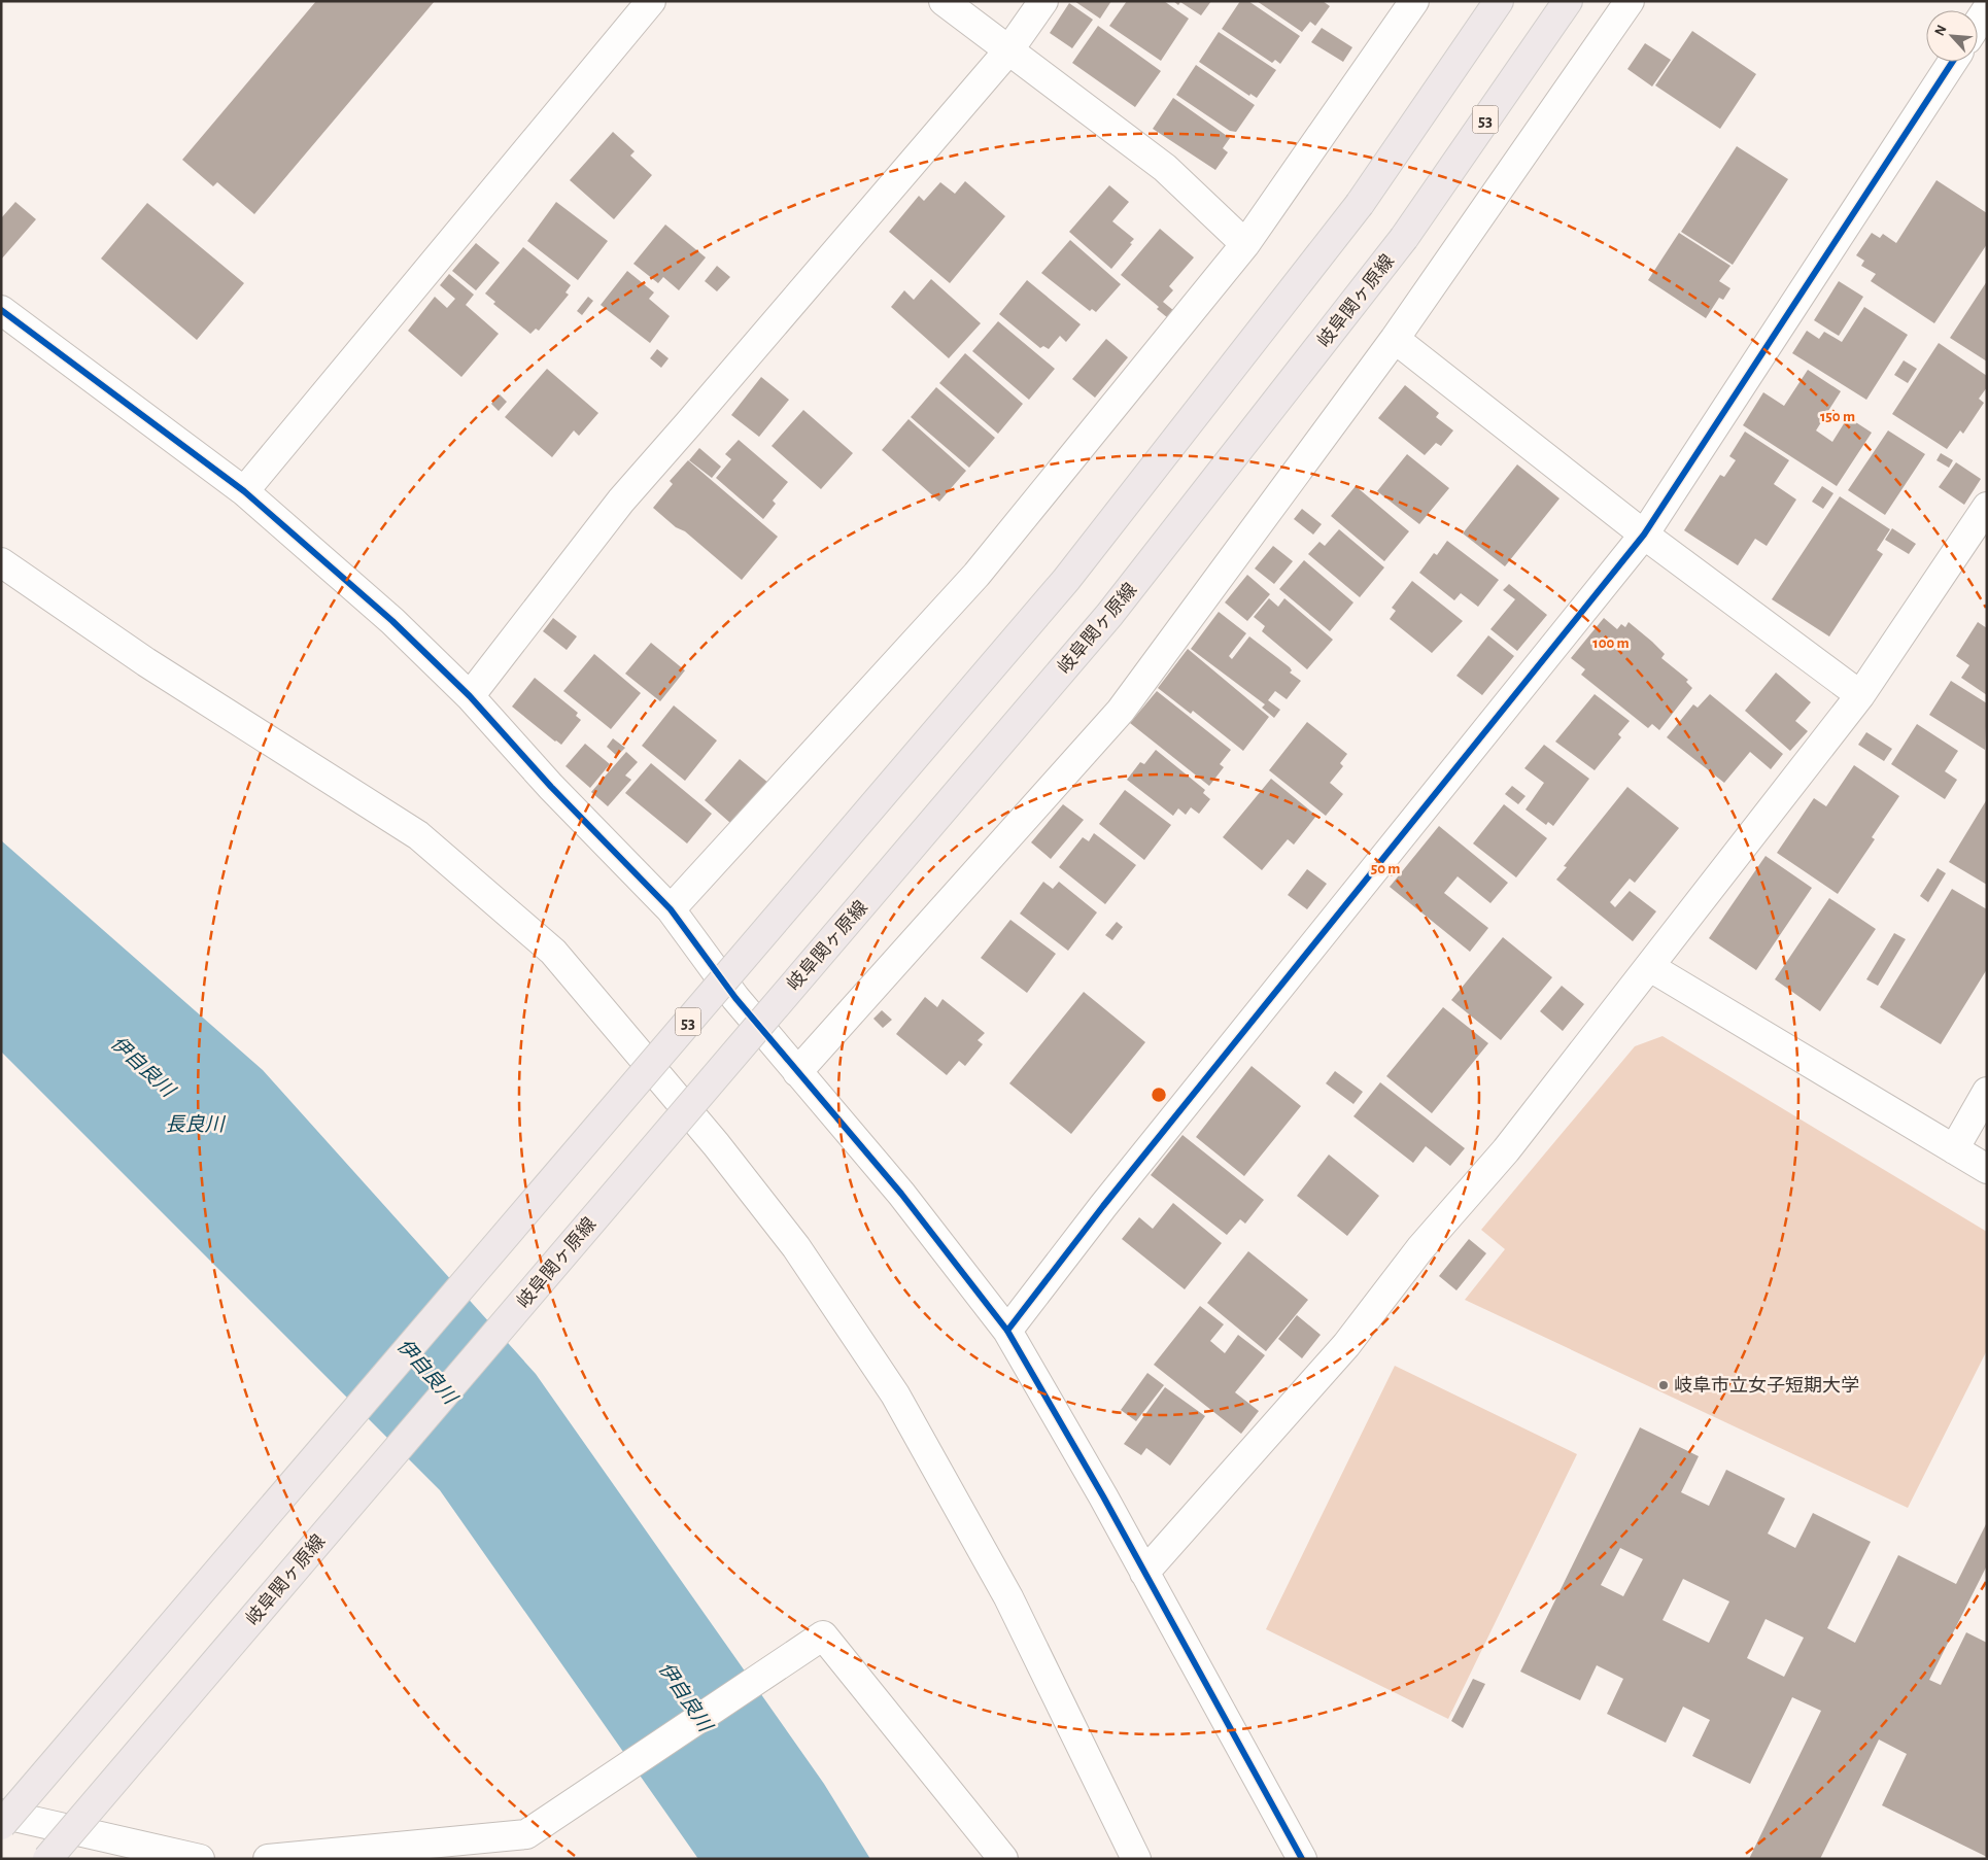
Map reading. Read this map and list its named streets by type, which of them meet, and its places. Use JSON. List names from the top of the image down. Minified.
{"streets":{"main road":["53","岐阜関ヶ原線"]},"water":["伊自良川","長良川"],"places":["岐阜市立女子短期大学"],"north":"top left","rings":["150 m","100 m","50 m"]}
